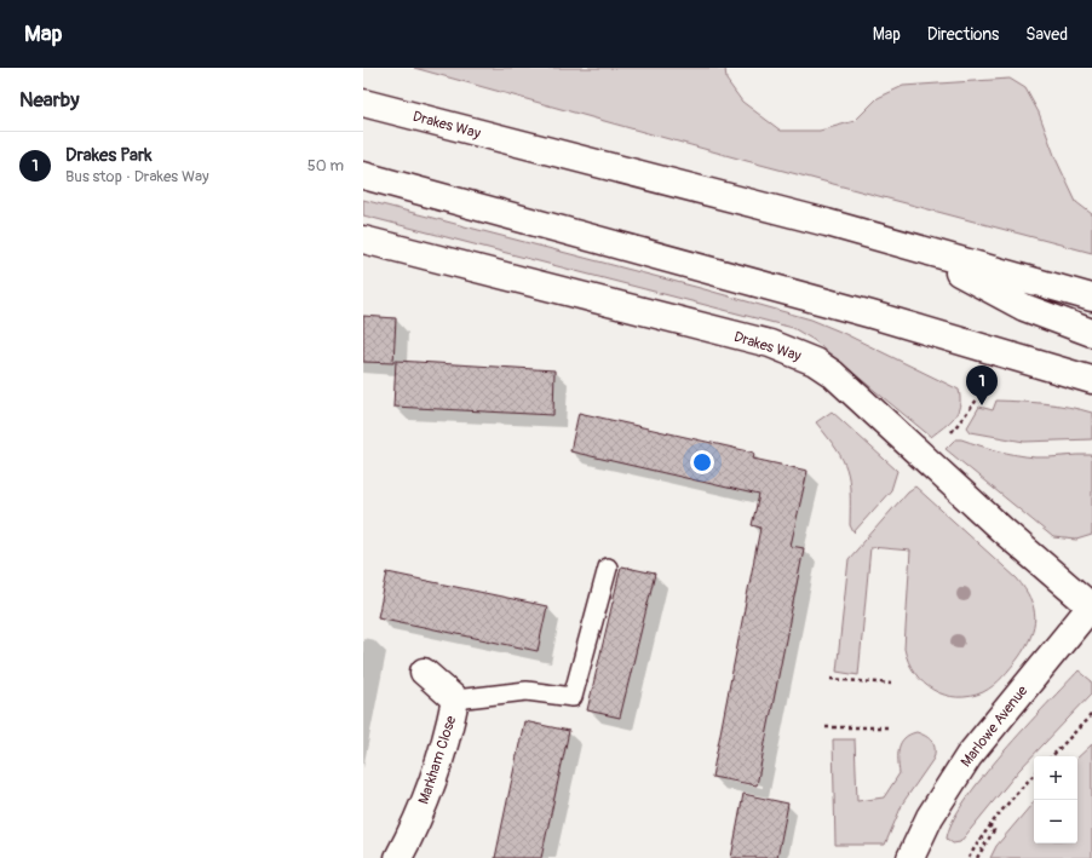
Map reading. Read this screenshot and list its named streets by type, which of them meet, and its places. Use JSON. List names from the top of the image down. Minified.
{"streets":{"main road":["Drakes Way","Marlowe Avenue","Markham Close"]},"crossings":[["Drakes Way","Marlowe Avenue"]],"page":{"header":"Map","nav":["Map","Directions","Saved"],"heading":"Nearby","list":[{"mark":"1","name":"Drakes Park","note":"Bus stop · Drakes Way","value":"50 m"}],"pins":"1","map_buttons":["+","−"]}}
